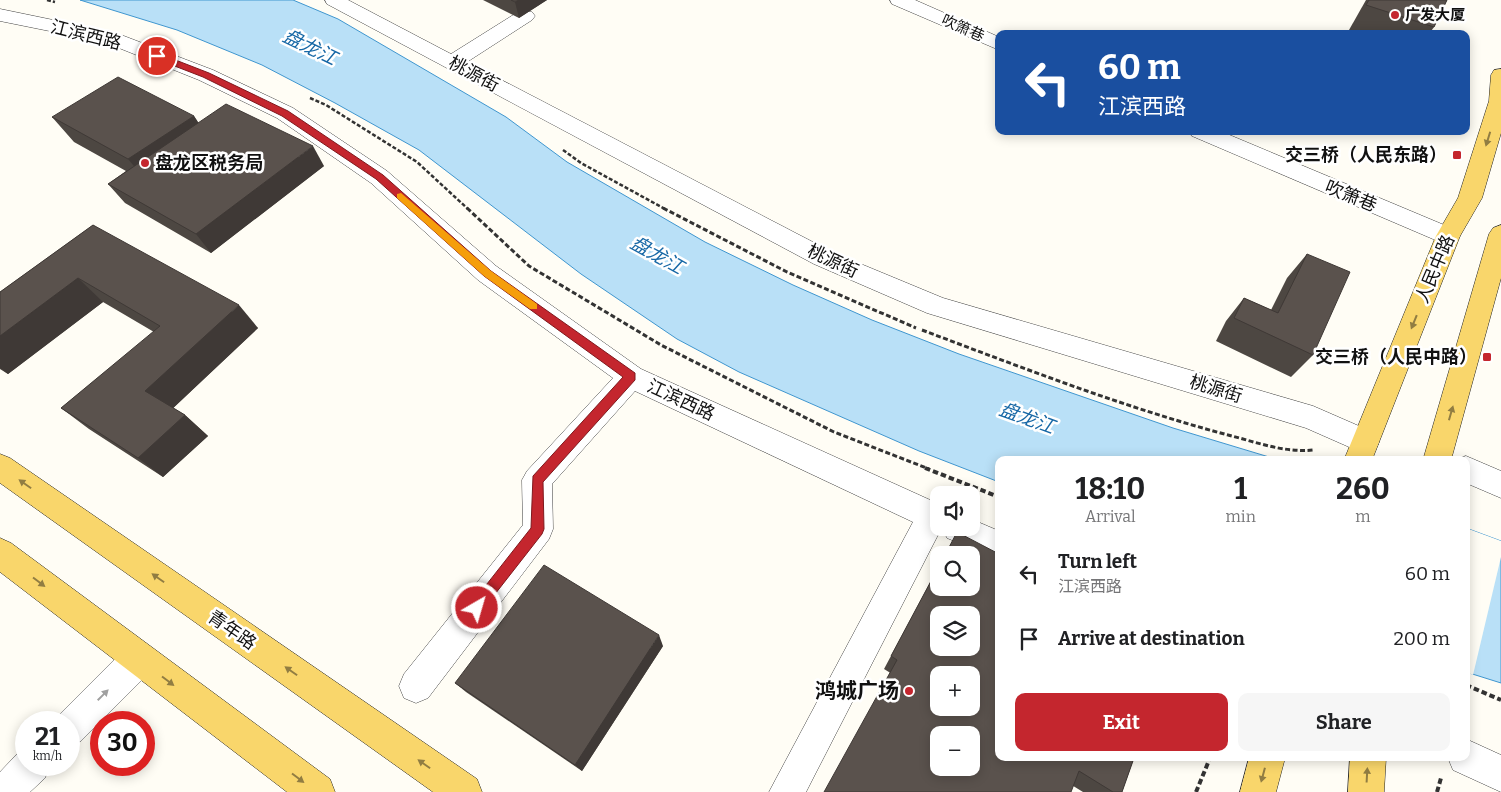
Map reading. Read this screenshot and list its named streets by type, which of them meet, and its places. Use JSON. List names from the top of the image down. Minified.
{"streets":{"main road":["人民中路","青年路"],"street":["吹箫巷","江滨西路","桃源街"]},"crossings":[["吹箫巷","人民中路"],["桃源街","人民中路"]],"water":["盘龙江"],"places":{"other":["广发大厦","盘龙区税务局","鸿城广场"],"transit":["交三桥（人民东路）","交三桥（人民中路）"]},"page":{"turn":["60 m","江滨西路"],"eta":["18:10","Arrival","1","min","260","m"],"map_buttons":["+","−"],"list":[{"name":"Turn left","note":"江滨西路","value":"60 m"},{"name":"Arrive at destination","value":"200 m"}],"buttons":["Exit","Share"],"speed":"21 km/h","limit":"30"}}
